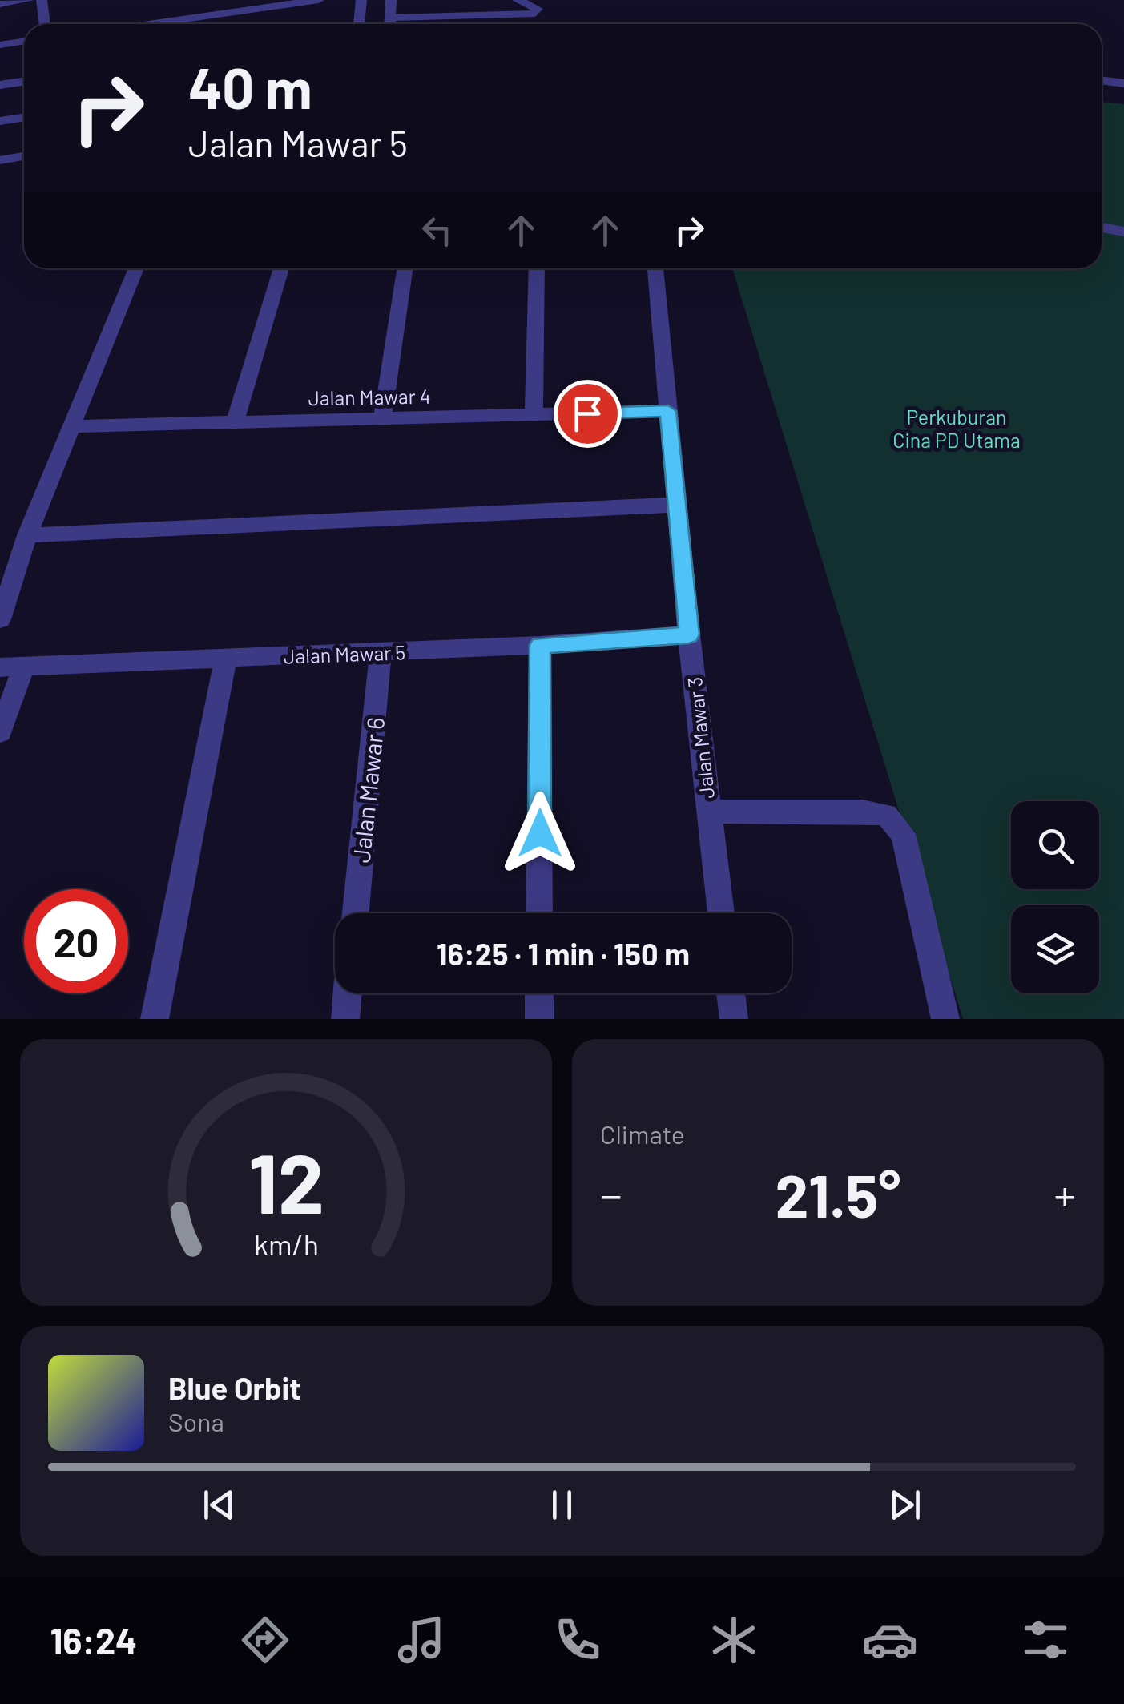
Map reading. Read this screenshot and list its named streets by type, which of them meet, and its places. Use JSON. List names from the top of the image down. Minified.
{"streets":{"street":["Jalan Mawar 4","Jalan Mawar 5","Jalan Mawar 3","Jalan Mawar 6"]},"crossings":[["Jalan Mawar 4","Jalan Mawar 3"],["Jalan Mawar 5","Jalan Mawar 3"],["Jalan Mawar 5","Jalan Mawar 6"]],"parks":["Perkuburan Cina PD Utama"],"page":{"turn":["40 m","Jalan Mawar 5"],"limit":"20","trip":"16:25 · 1 min · 150 m","tile":"Climate","heat":["−","21.5°","+"],"song":["Blue Orbit","Sona"],"tabs":"16:24","gauge":["12","km/h"]}}
